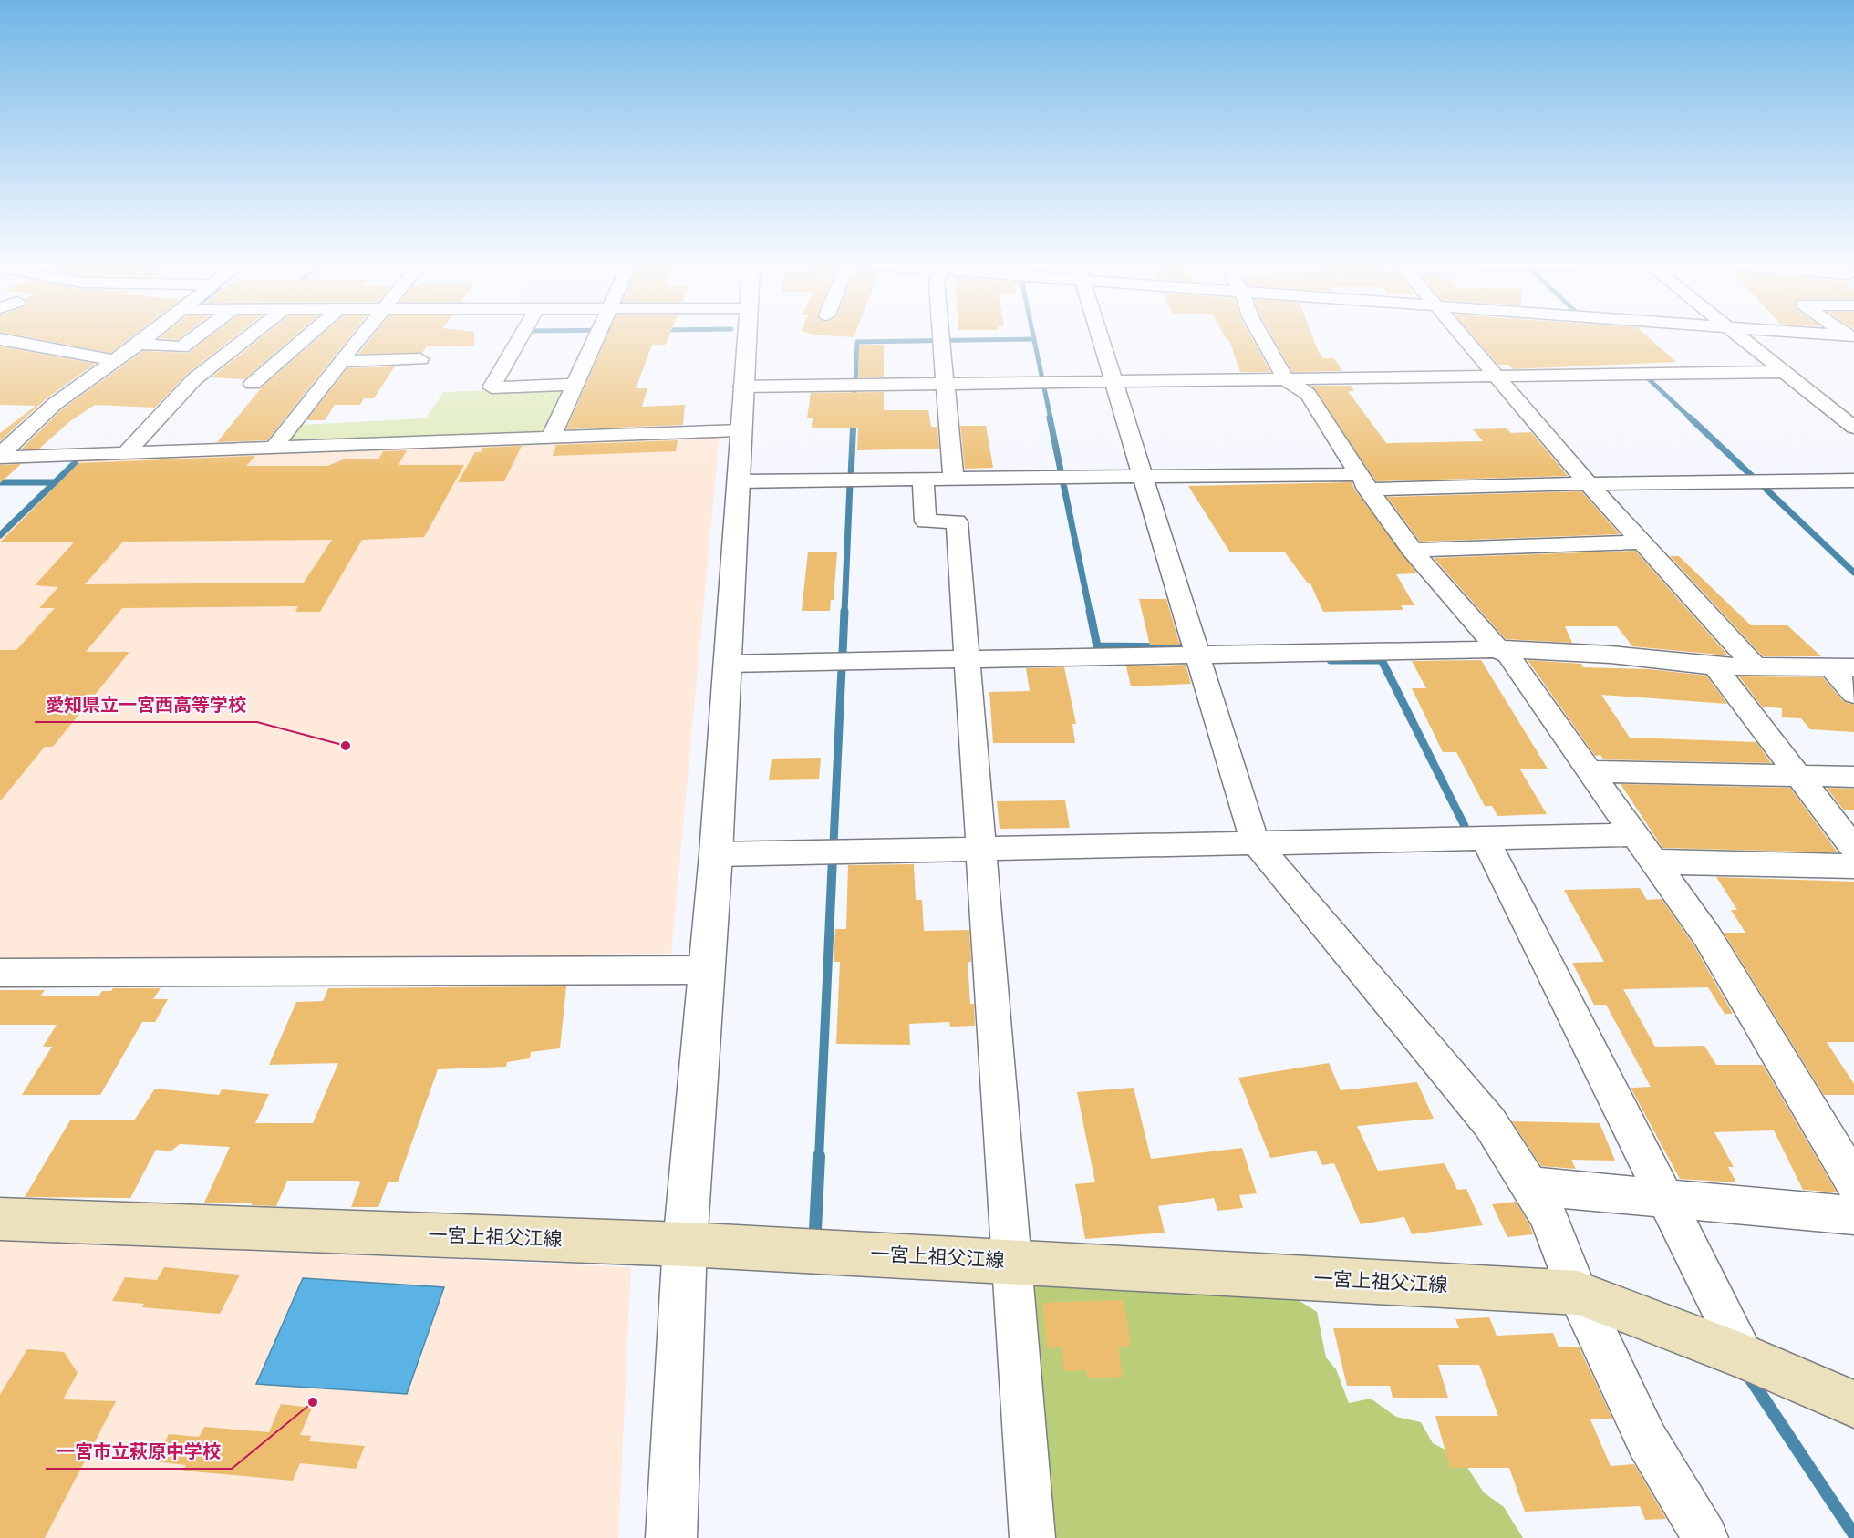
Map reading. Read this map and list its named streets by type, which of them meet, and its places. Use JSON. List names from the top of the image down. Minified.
{"streets":{"main road":["一宮上祖父江線"]},"places":["愛知県立一宮西高等学校","一宮市立萩原中学校"]}
